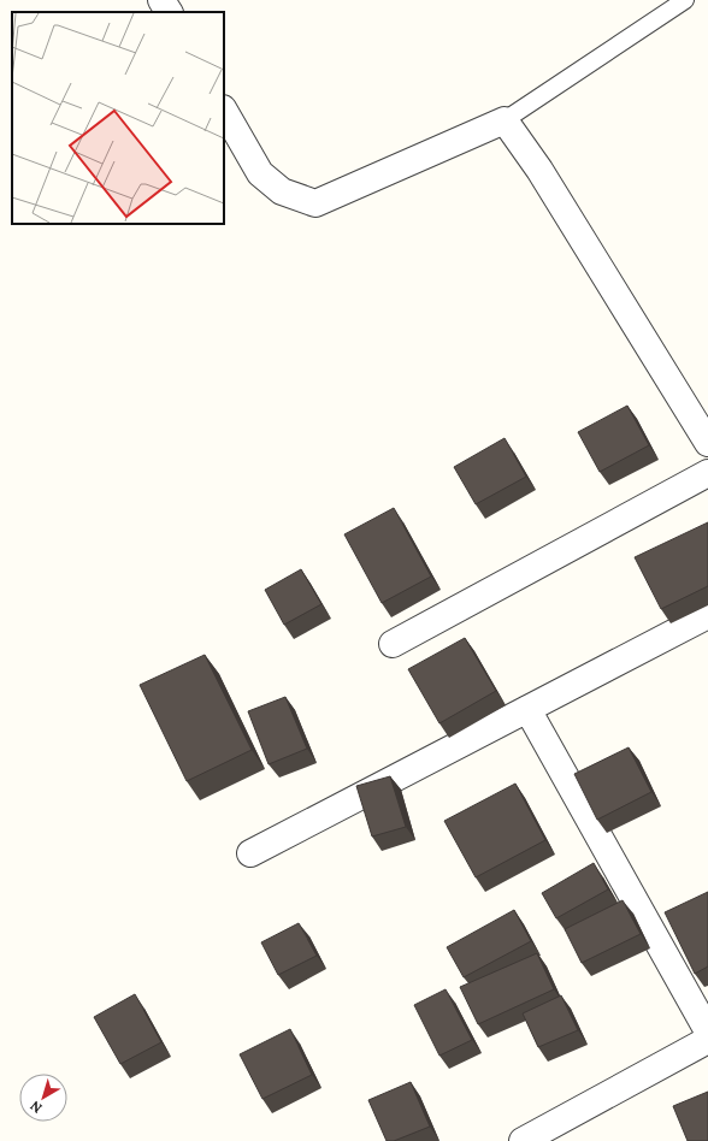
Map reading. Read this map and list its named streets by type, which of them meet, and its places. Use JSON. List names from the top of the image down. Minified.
{"north":"bottom left"}
